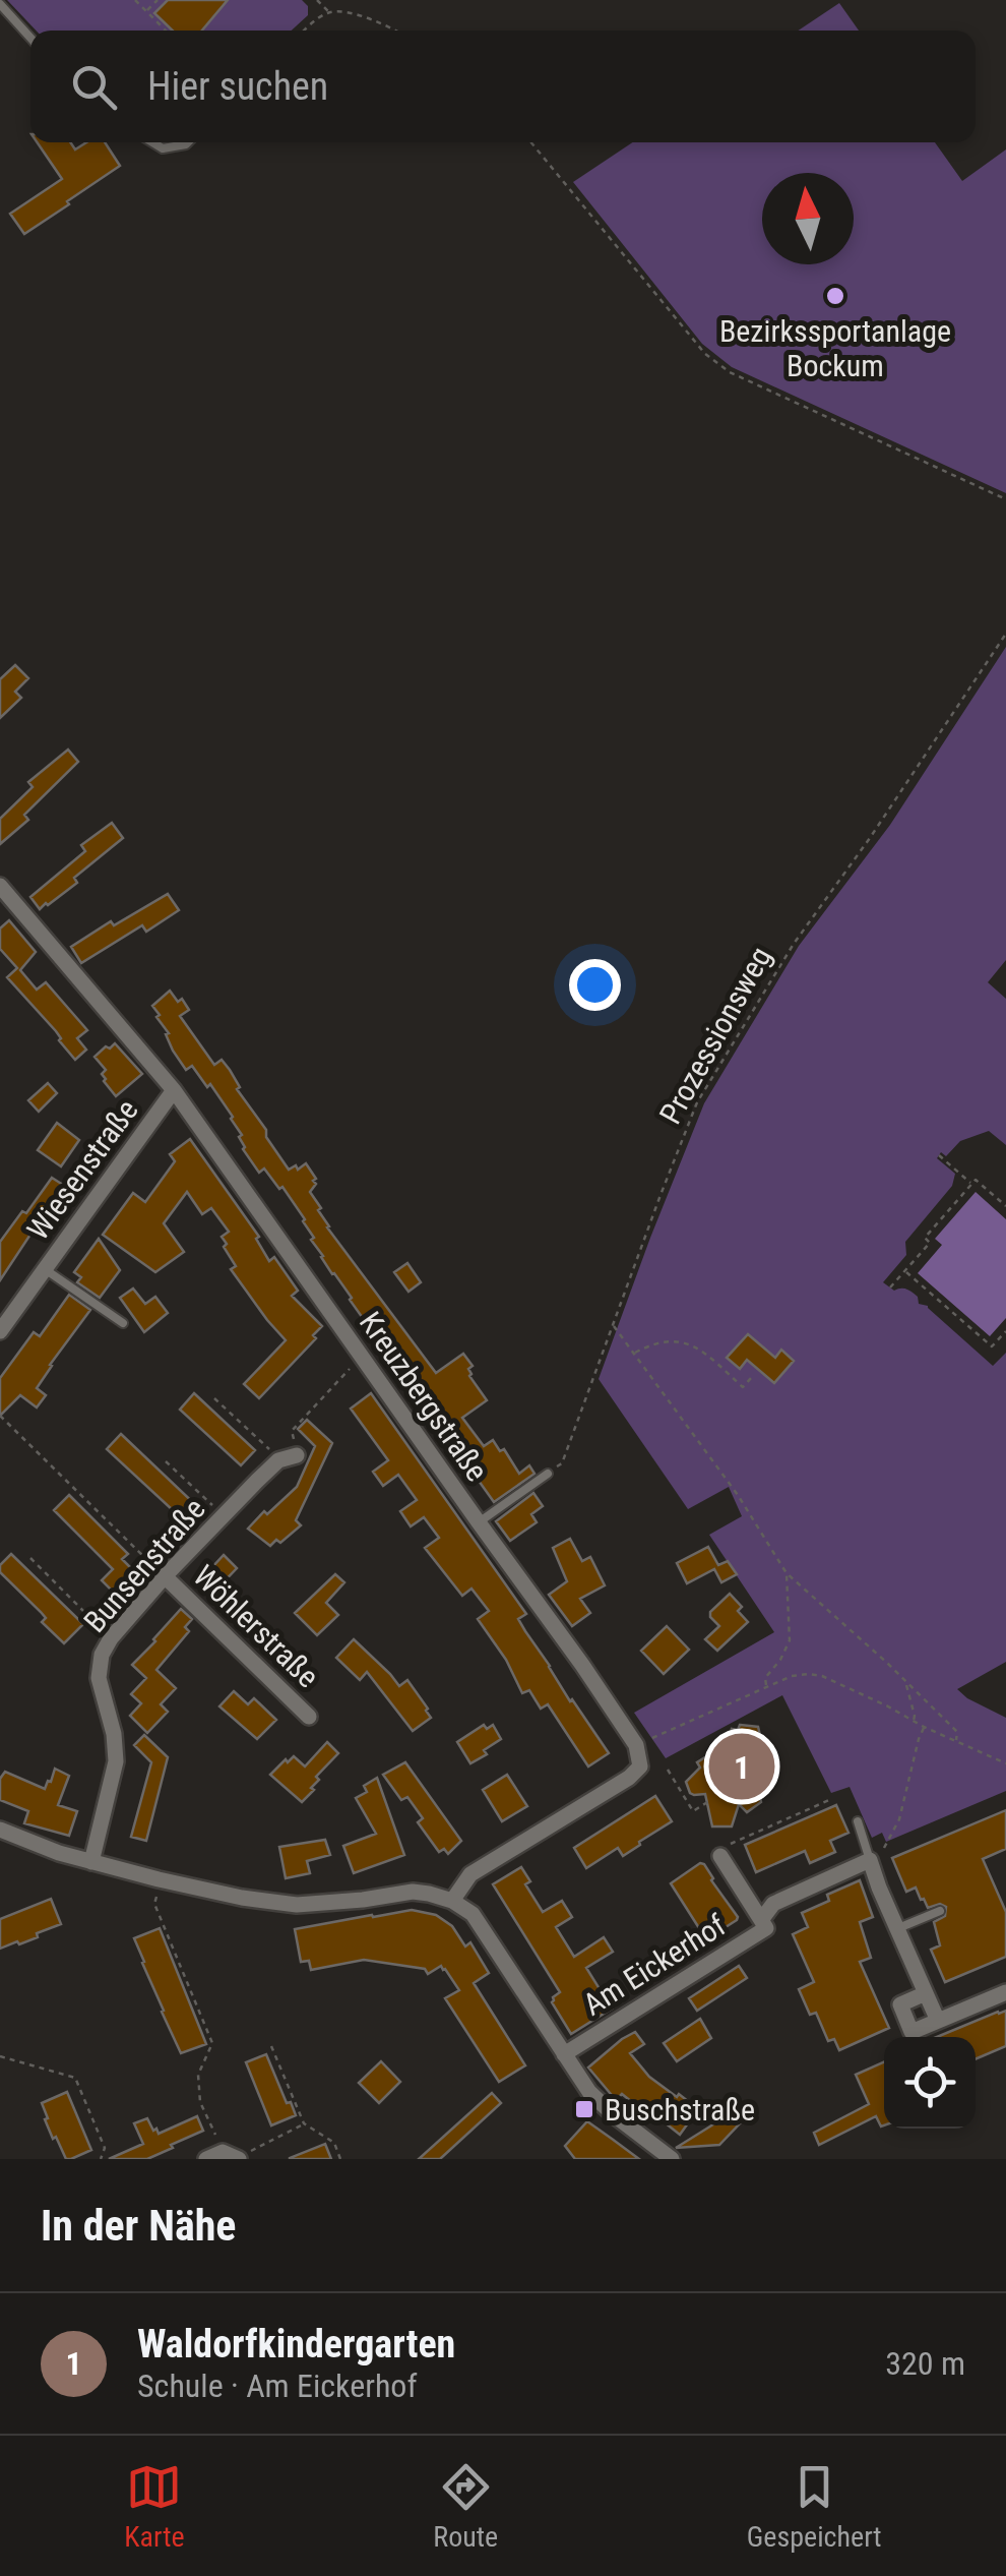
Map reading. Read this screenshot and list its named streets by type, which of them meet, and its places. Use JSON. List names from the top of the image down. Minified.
{"streets":{"street":["Wiesenstraße","Kreuzbergstraße","Bunsenstraße","Wöhlerstraße","Am Eickerhof"],"path":["Prozessionsweg"]},"crossings":[["Wiesenstraße","Kreuzbergstraße"],["Bunsenstraße","Wöhlerstraße"]],"places":{"other":["Bezirkssportanlage Bockum"],"transit":["Buschstraße"]},"north":"top","page":{"search":"Hier suchen","pins":"1","heading":"In der Nähe","list":[{"mark":"1","name":"Waldorfkindergarten","note":"Schule · Am Eickerhof","value":"320 m"}],"nav":["Karte","Route","Gespeichert"]}}
